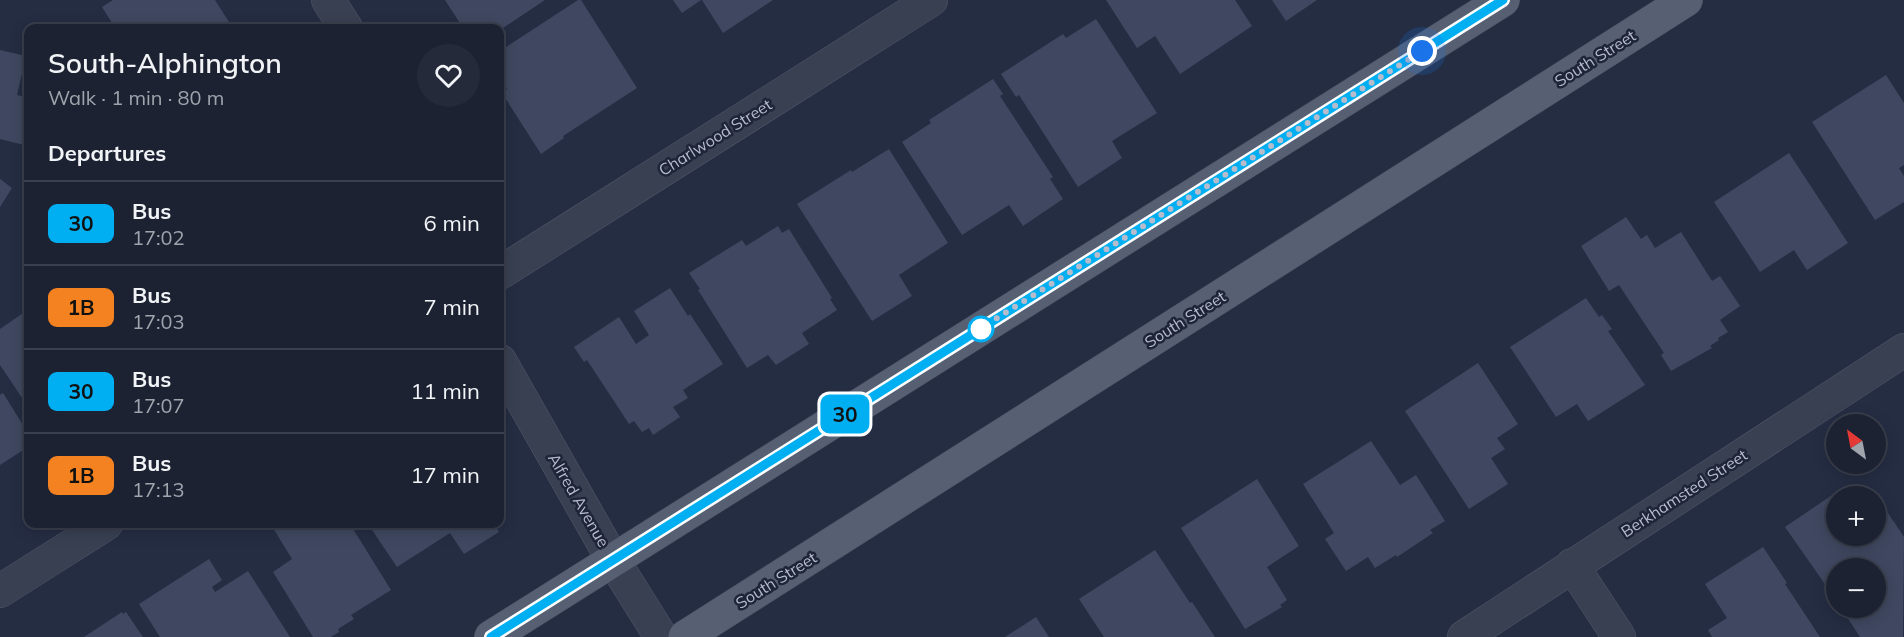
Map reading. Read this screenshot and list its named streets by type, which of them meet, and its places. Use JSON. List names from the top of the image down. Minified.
{"streets":{"main road":["South Street"],"street":["Charlwood Street","Berkhamsted Street","Alfred Avenue"]},"lines":["bus line 30"],"north":"top left","page":{"on_map":"30","heading":[["South-Alphington","Walk · 1 min · 80 m"],"Departures"],"list":[{"mark":"30","name":"Bus","note":"17:02","value":"6 min"},{"mark":"1B","name":"Bus","note":"17:03","value":"7 min"},{"mark":"30","name":"Bus","note":"17:07","value":"11 min"},{"mark":"1B","name":"Bus","note":"17:13","value":"17 min"}],"map_buttons":["+","−"]}}
